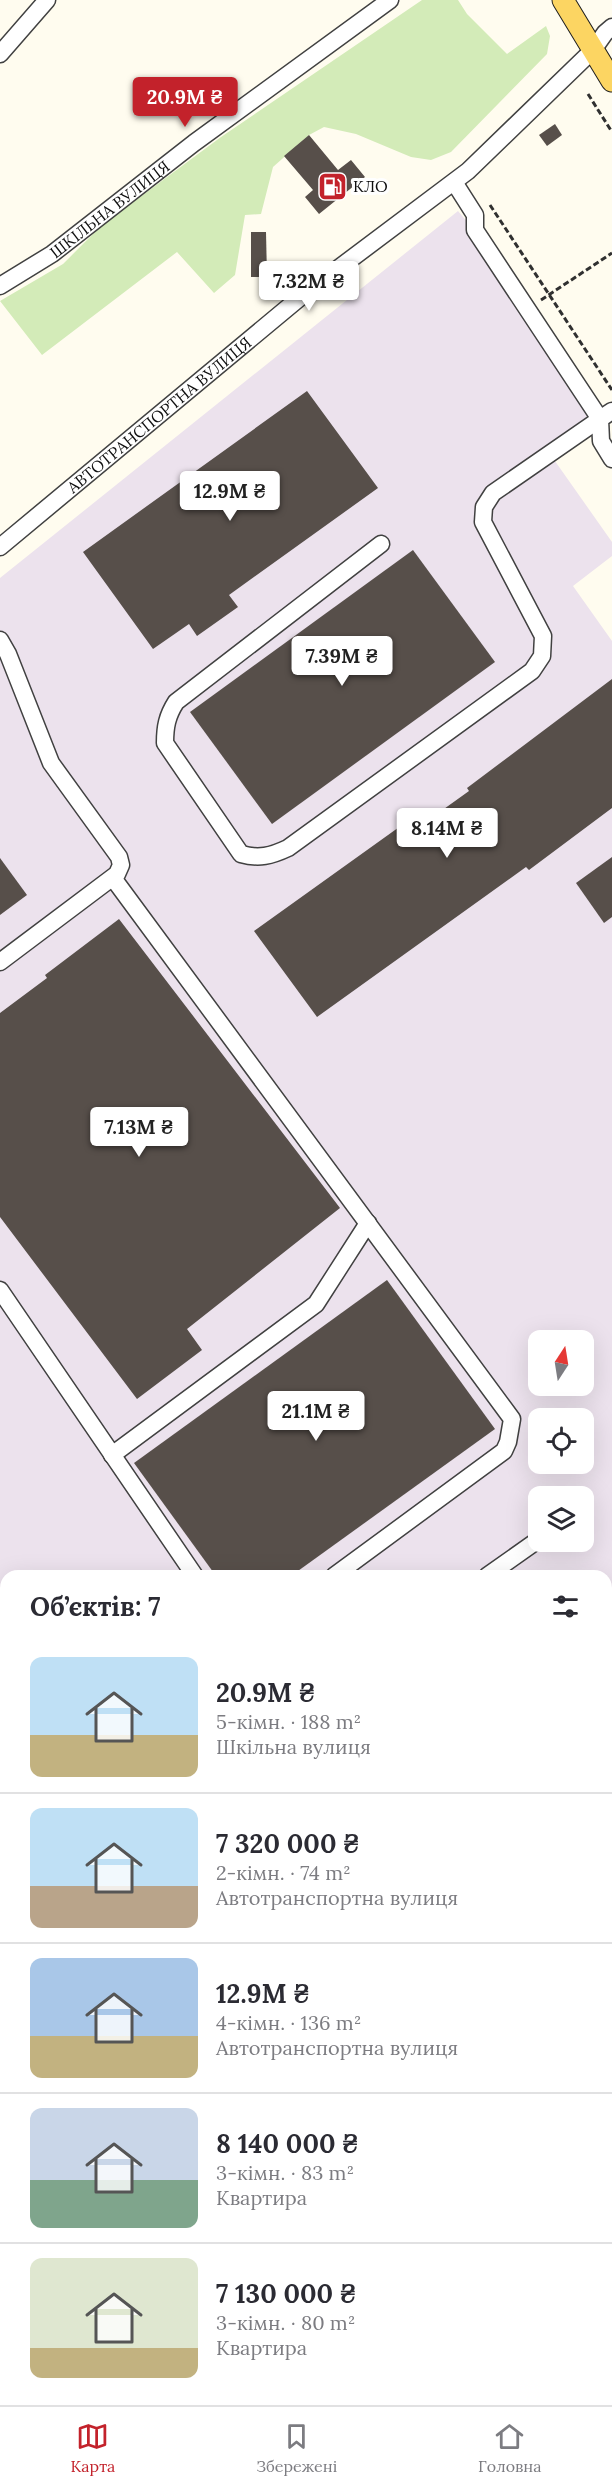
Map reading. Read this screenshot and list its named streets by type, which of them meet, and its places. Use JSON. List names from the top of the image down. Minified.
{"streets":{"street":["ШКІЛЬНА ВУЛИЦЯ","АВТОТРАНСПОРТНА ВУЛИЦЯ"]},"places":{"fuel station":["КЛО"]},"north":"top","page":{"price":["20.9M ₴","7.32M ₴","12.9M ₴","7.39M ₴","8.14M ₴","7.13M ₴","21.1M ₴"],"heading":"Об’єктів: 7","list":[{"name":"20.9M ₴","note":"5-кімн. · 188 m² · Шкільна вулиця"},{"name":"7 320 000 ₴","note":"2-кімн. · 74 m² · Автотранспортна вулиця"},{"name":"12.9M ₴","note":"4-кімн. · 136 m² · Автотранспортна вулиця"},{"name":"8 140 000 ₴","note":"3-кімн. · 83 m² · Квартира"},{"name":"7 130 000 ₴","note":"3-кімн. · 80 m² · Квартира"}],"tabs":["Карта","Збережені","Головна"]}}
